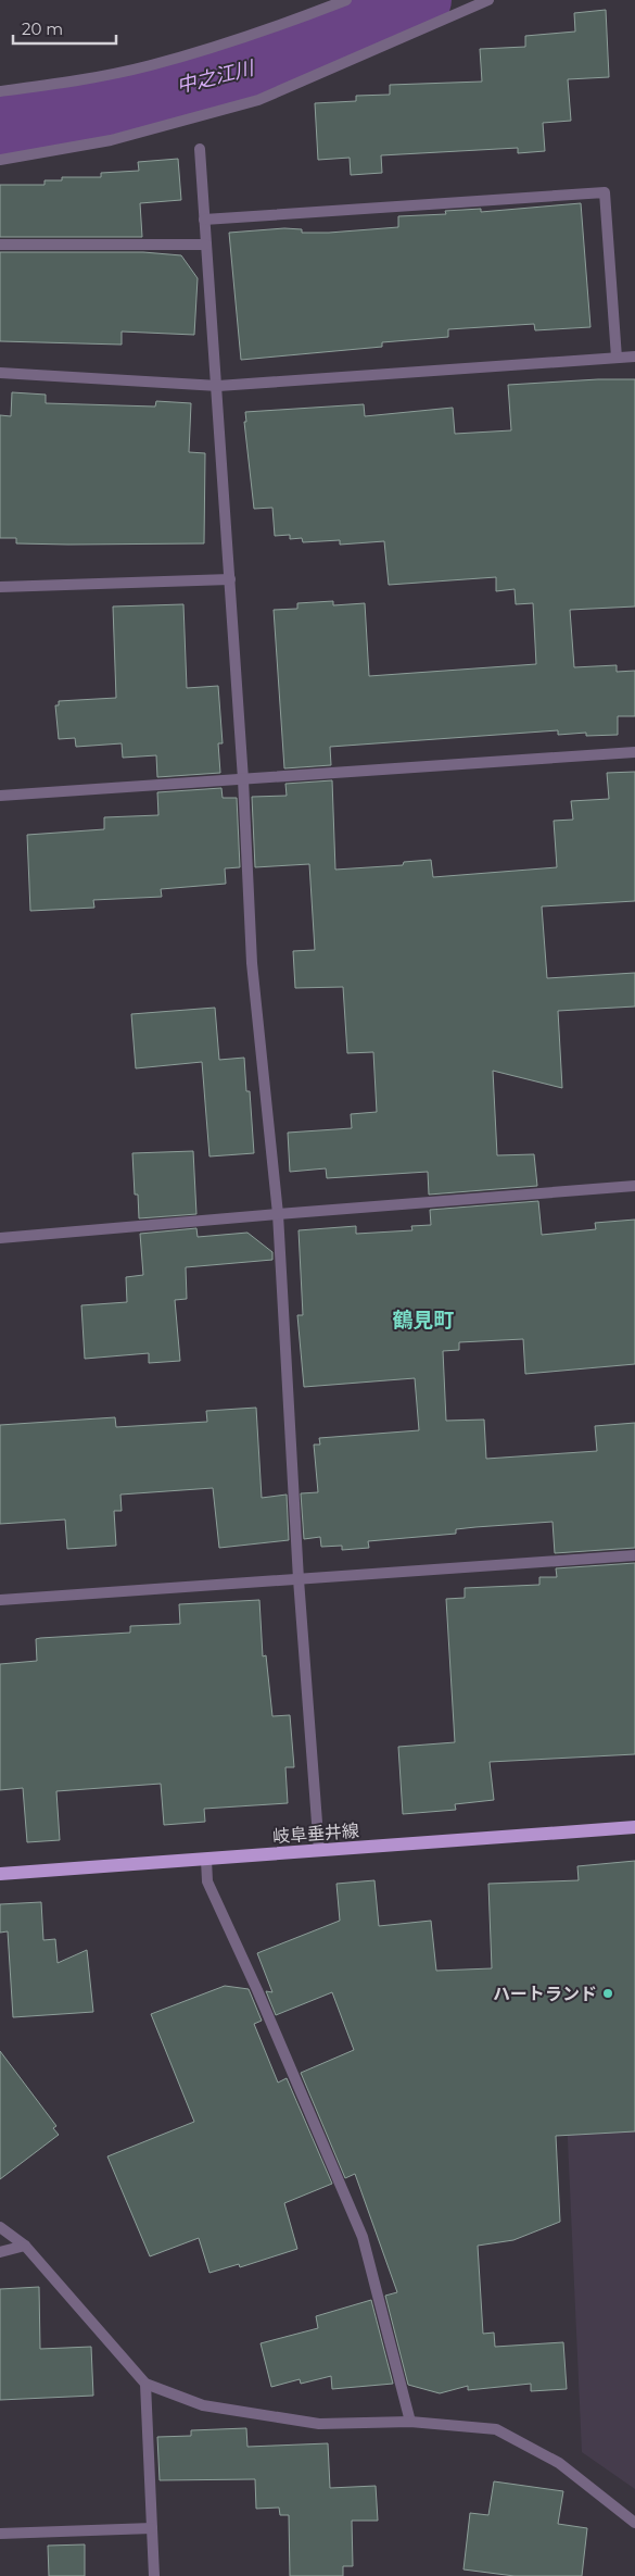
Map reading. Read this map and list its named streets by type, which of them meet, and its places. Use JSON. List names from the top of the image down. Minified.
{"streets":{"main road":["岐阜垂井線"]},"districts":["鶴見町"],"water":["中之江川"],"places":["ハートランド"],"scale_bar":"20 m"}
